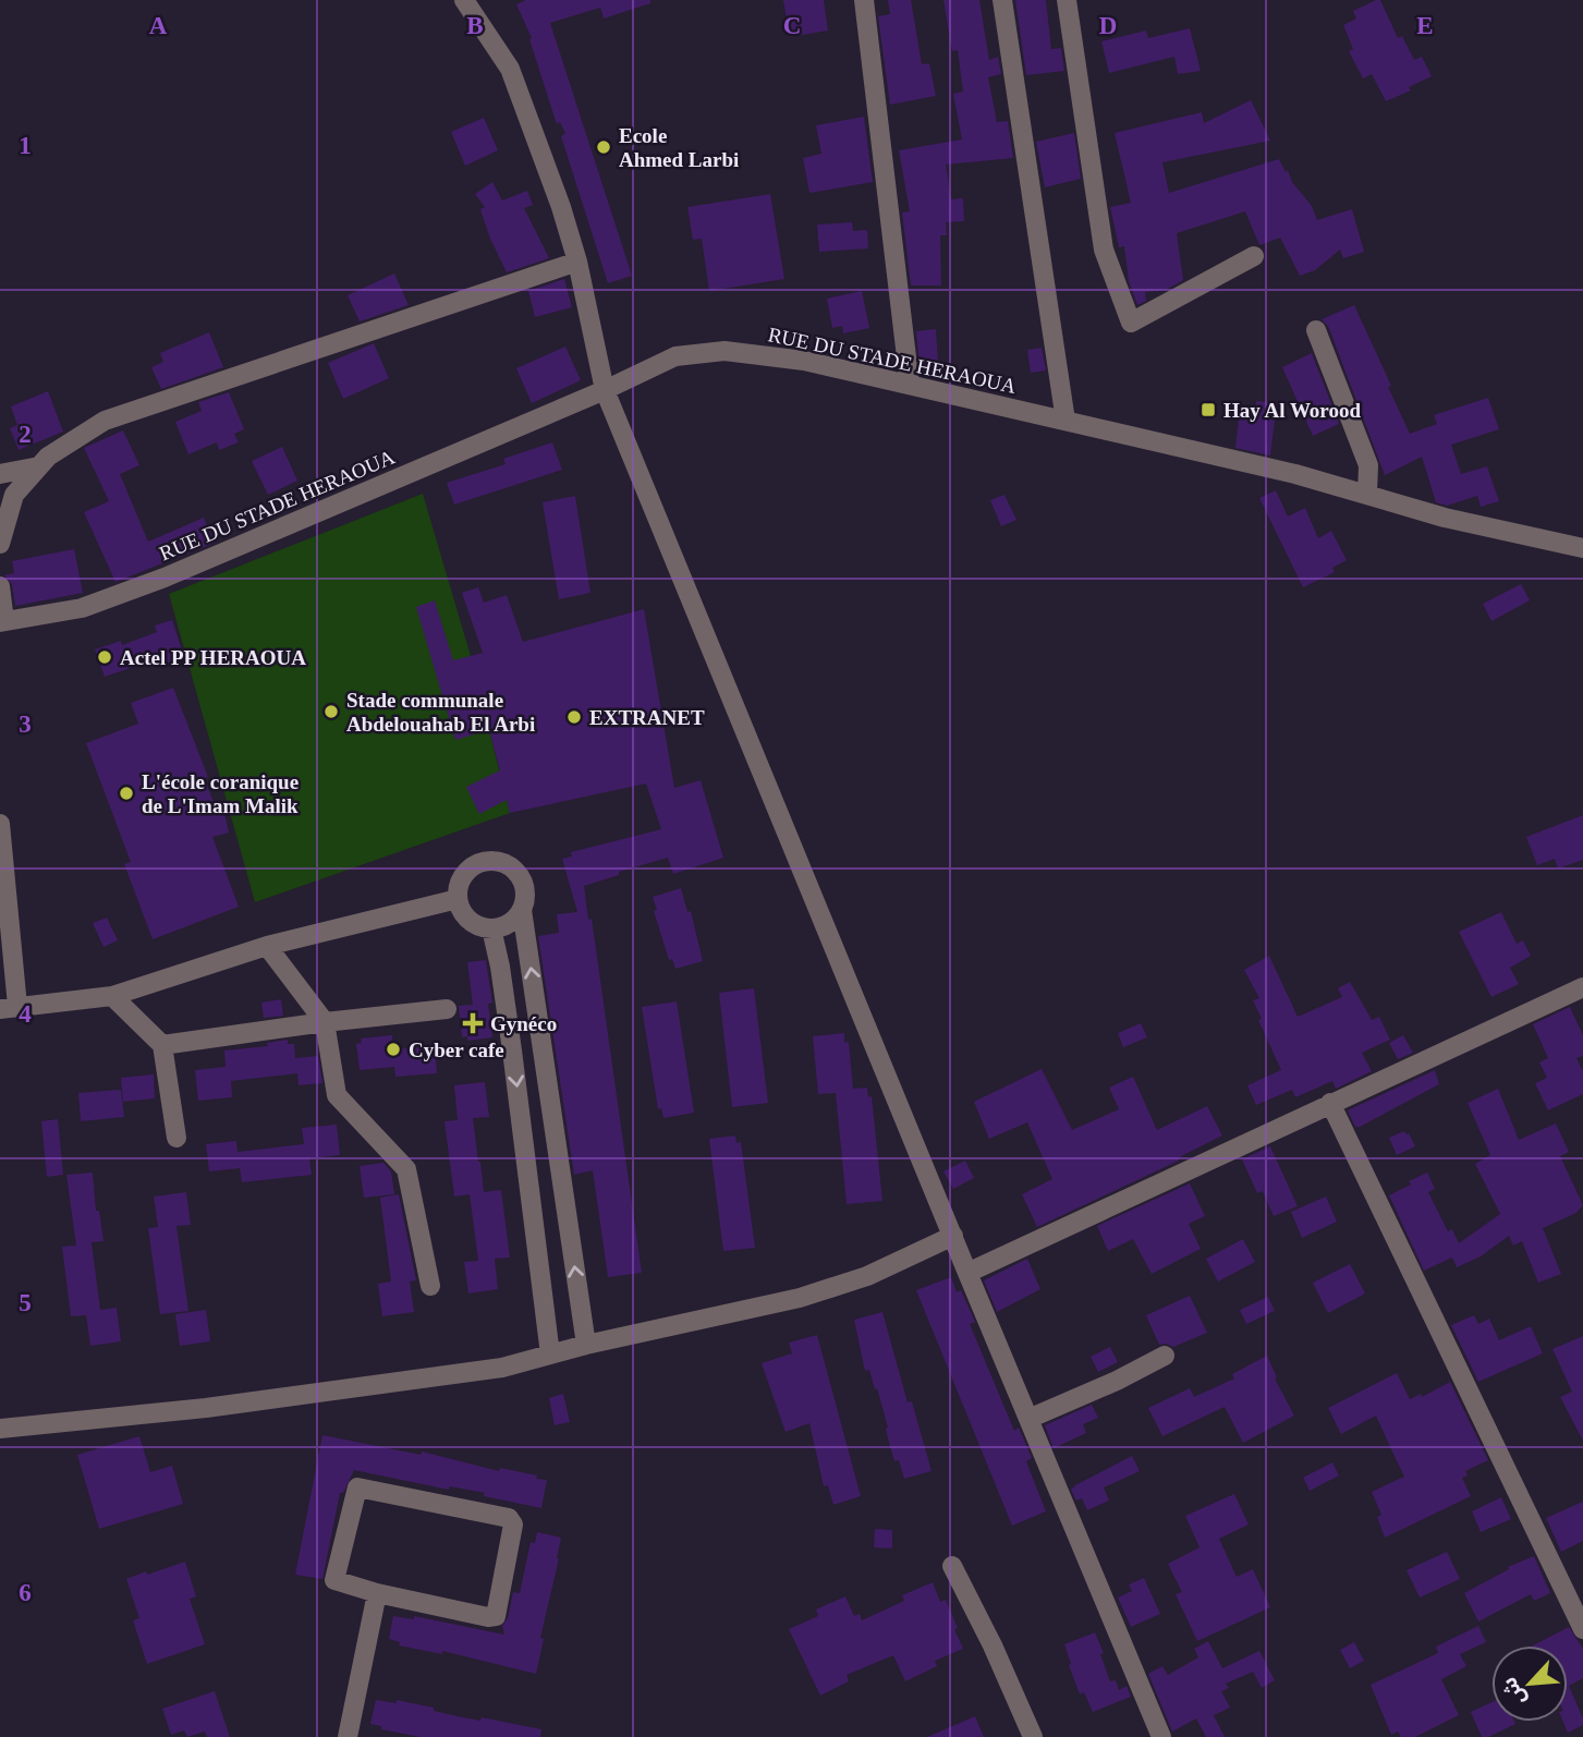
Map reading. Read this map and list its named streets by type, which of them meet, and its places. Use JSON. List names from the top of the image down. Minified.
{"streets":{"street":["RUE DU STADE HERAOUA"]},"places":{"other":["Ecole Ahmed Larbi","Actel PP HERAOUA","Stade communale Abdelouahab El Arbi","EXTRANET","L'école coranique de L'Imam Malik","Cyber cafe"],"transit":["Hay Al Worood"],"health":["Gynéco"]},"north":"bottom left","grid":{"columns":["A","B","C","D","E"],"rows":["1","2","3","4","5","6"]}}
